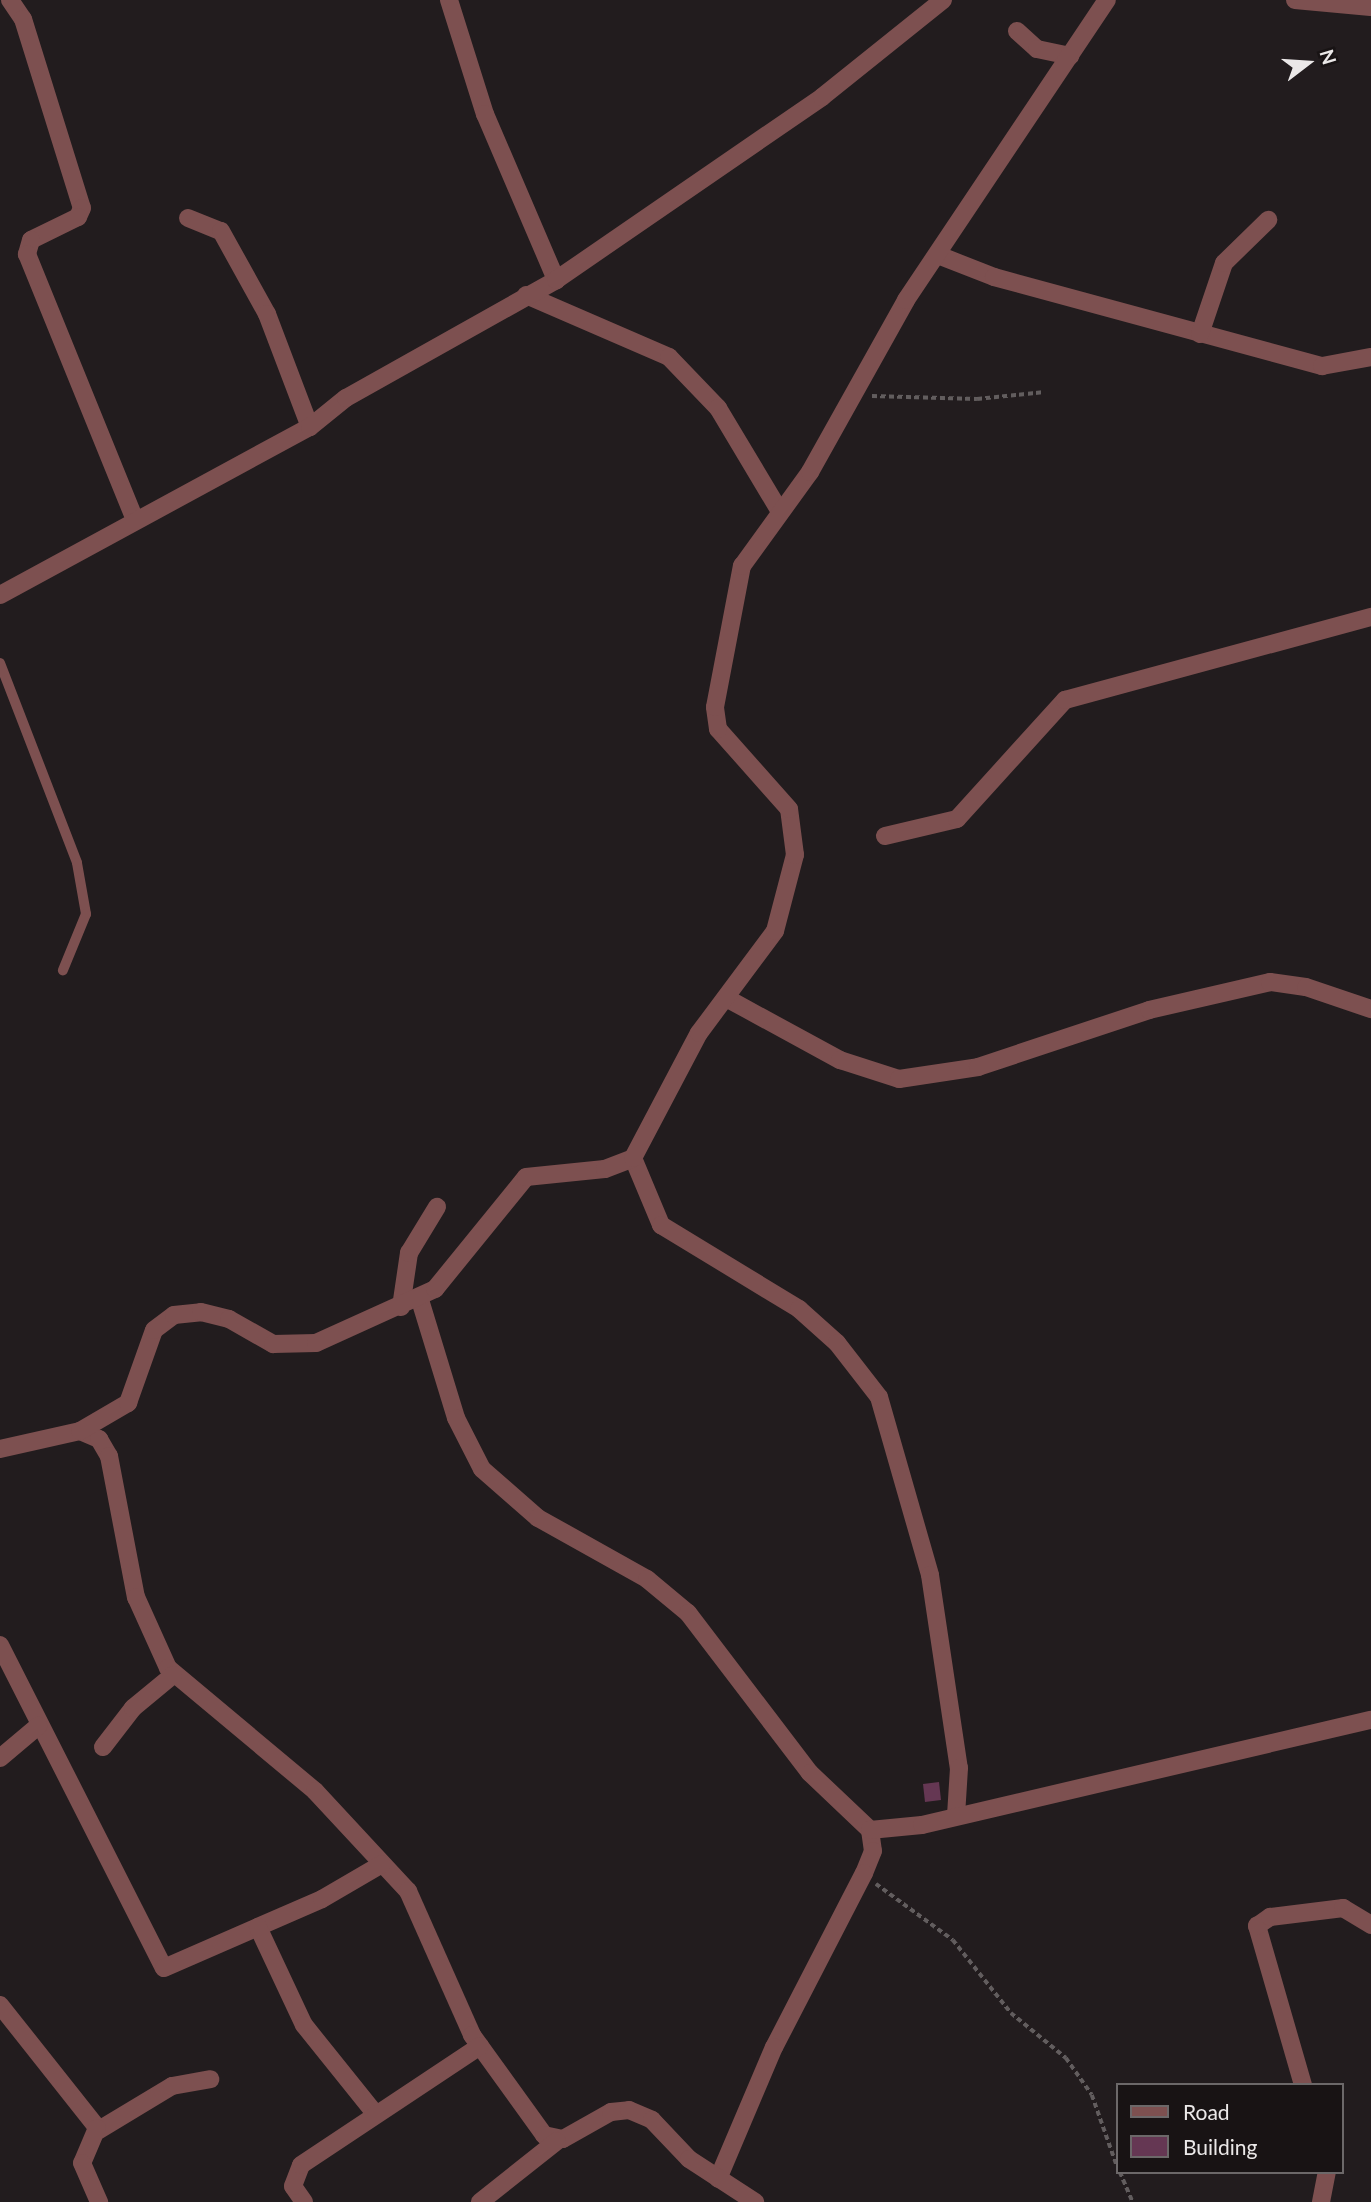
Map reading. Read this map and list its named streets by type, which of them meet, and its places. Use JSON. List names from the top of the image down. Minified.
{"legend":["Road","Building"],"north":"right"}
